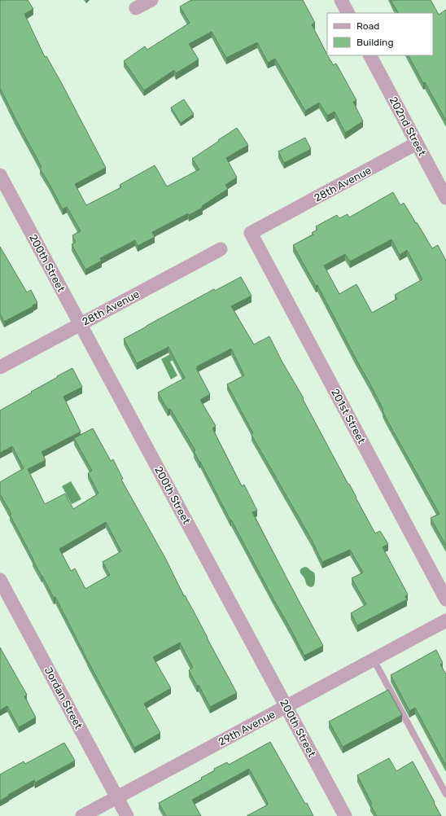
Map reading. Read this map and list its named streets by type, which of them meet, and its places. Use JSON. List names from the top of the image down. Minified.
{"streets":{"street":["202nd Street","28th Avenue","200th Street","201st Street","Jordan Street","29th Avenue"]},"crossings":[["202nd Street","28th Avenue"],["28th Avenue","200th Street"],["28th Avenue","201st Street"],["200th Street","29th Avenue"],["Jordan Street","29th Avenue"]],"legend":["Road","Building"]}
